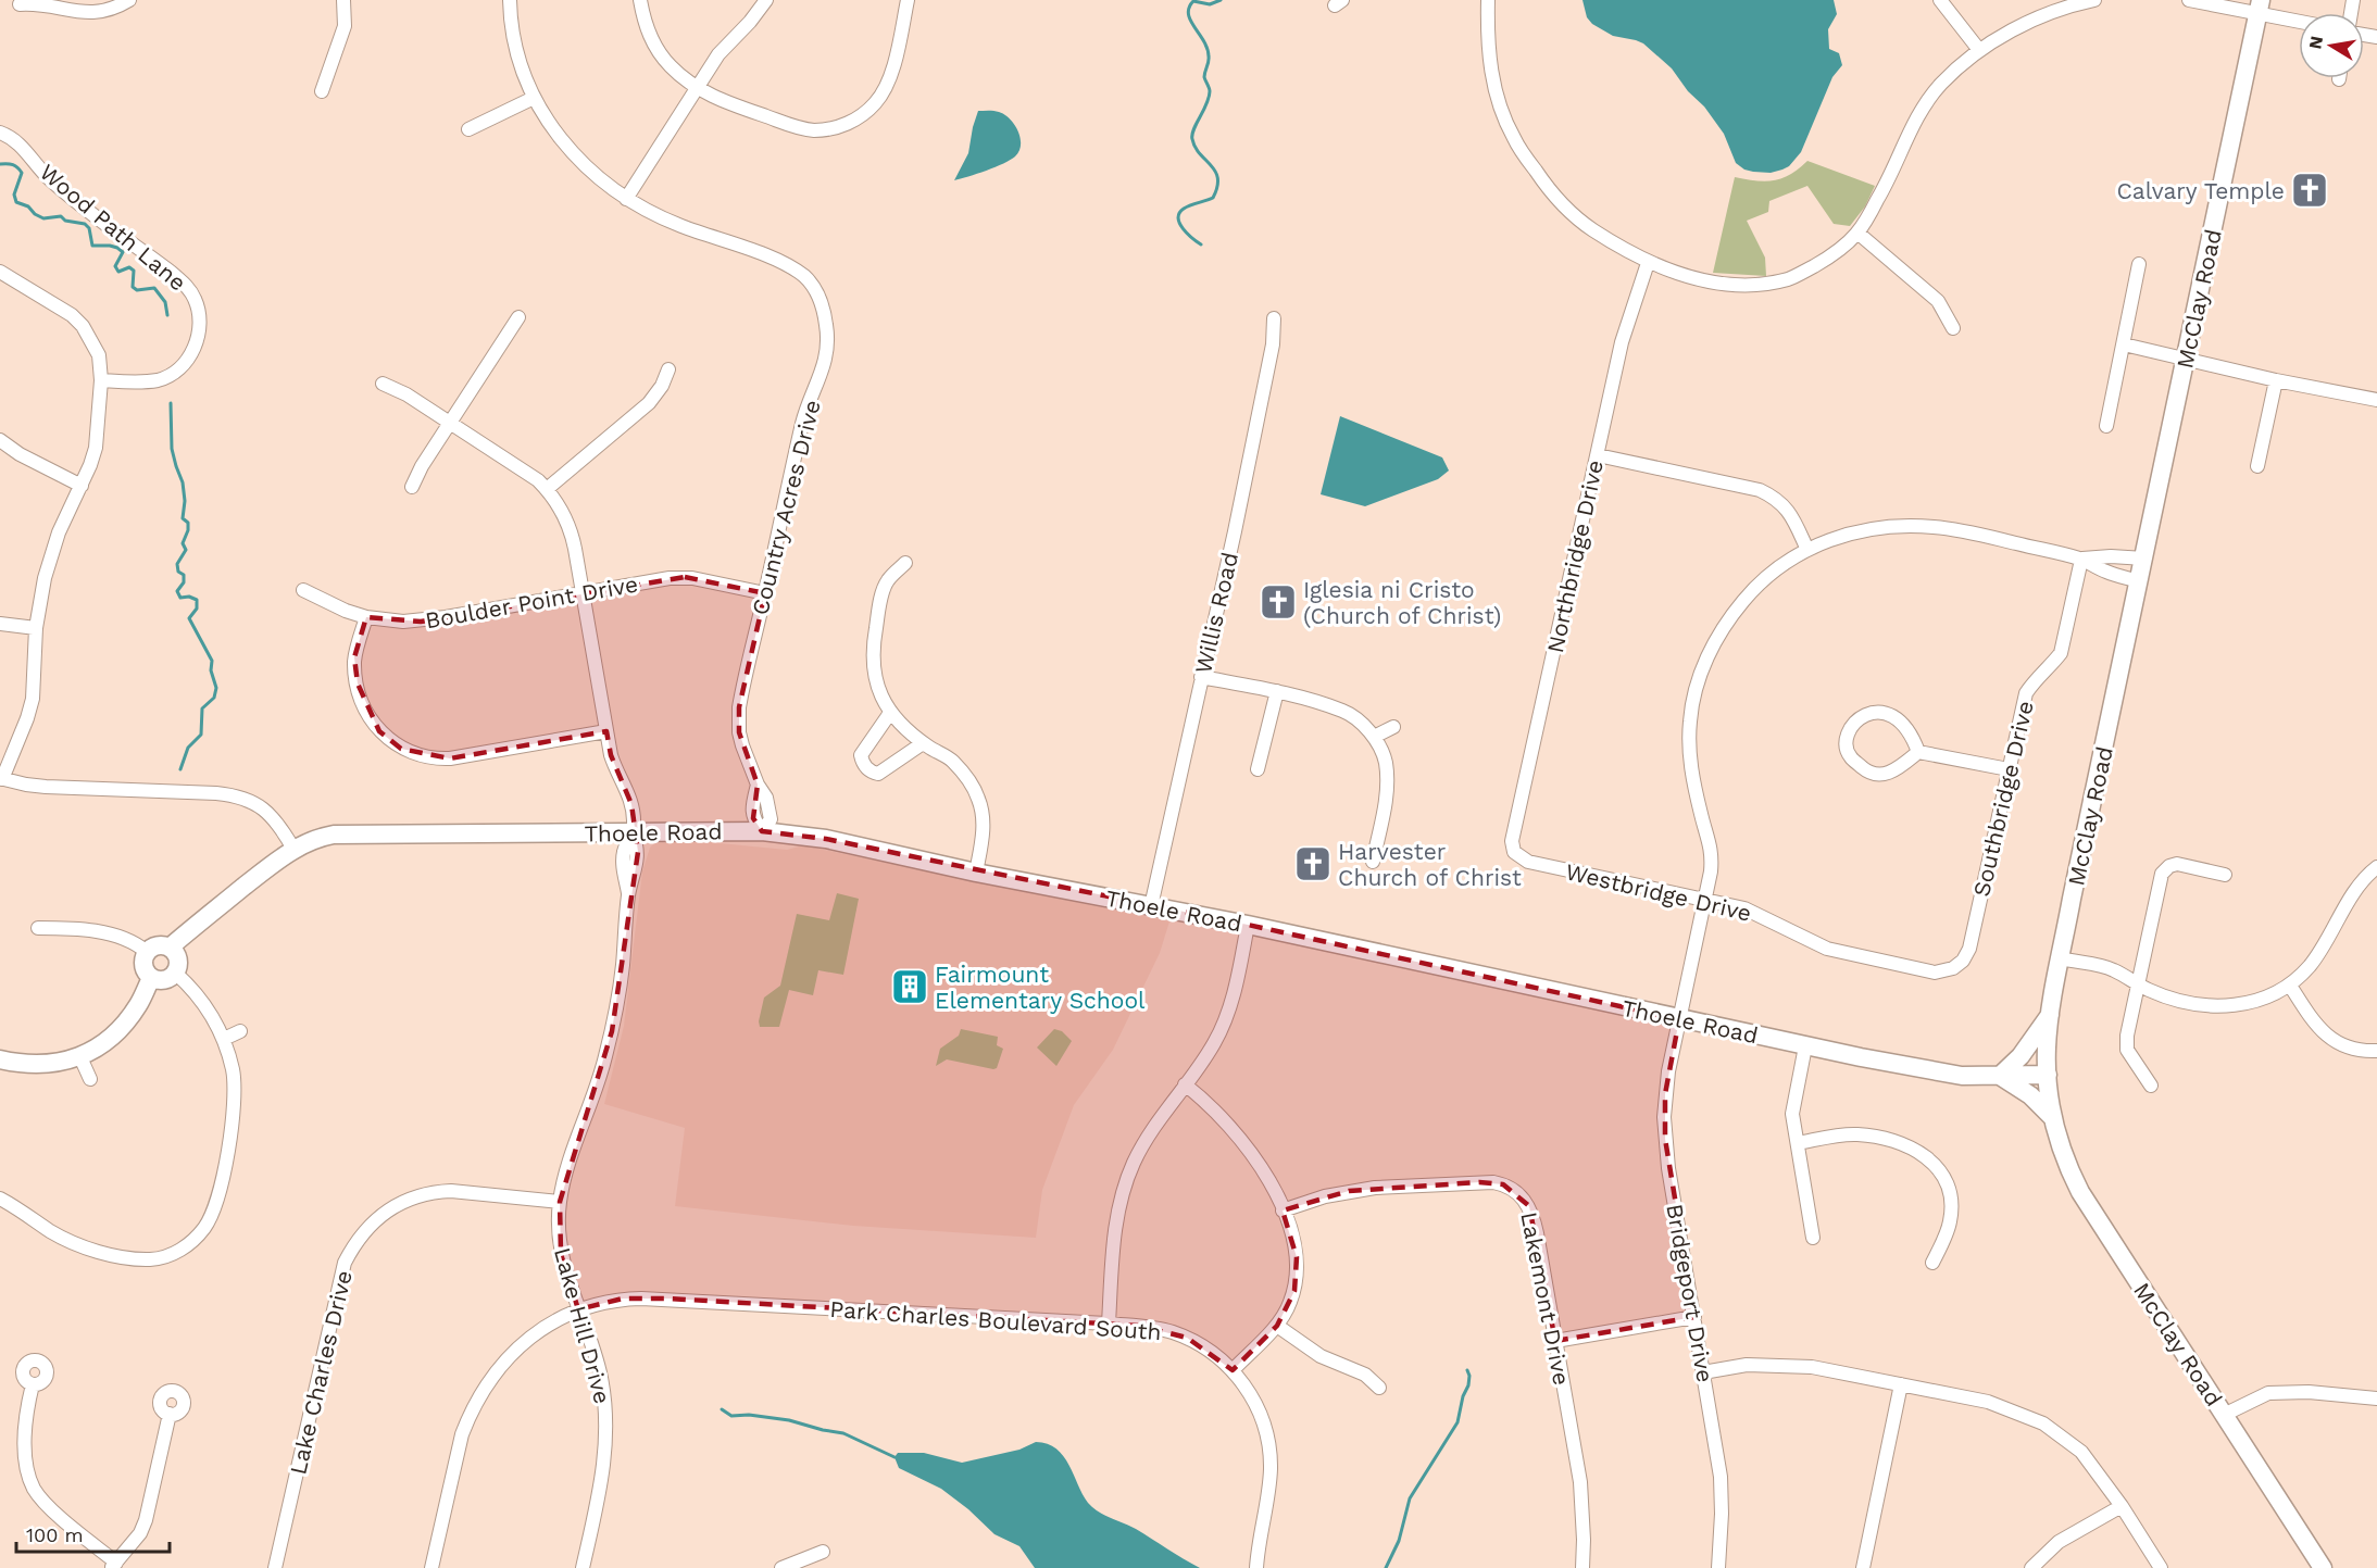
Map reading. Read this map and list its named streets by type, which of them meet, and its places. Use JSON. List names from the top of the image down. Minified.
{"streets":{"main road":["McClay Road","Thoele Road"],"street":["Wood Path Lane","Country Acres Drive","Northbridge Drive","Boulder Point Drive","Willis Road","Southbridge Drive","Westbridge Drive","Bridgeport Drive","Lakemont Drive","Park Charles Boulevard South","Lake Hill Drive","Lake Charles Drive"]},"crossings":[["McClay Road","Thoele Road"],["Country Acres Drive","Boulder Point Drive"],["Country Acres Drive","Thoele Road"],["Northbridge Drive","Westbridge Drive"],["Boulder Point Drive","Lake Hill Drive"],["Willis Road","Thoele Road"],["Southbridge Drive","Westbridge Drive"],["Southbridge Drive","Bridgeport Drive"],["Thoele Road","Bridgeport Drive"],["Thoele Road","Lake Hill Drive"],["Westbridge Drive","Bridgeport Drive"],["Park Charles Boulevard South","Lake Hill Drive"],["Lake Hill Drive","Lake Charles Drive"]],"places":{"church":["Calvary Temple","Iglesia ni Cristo (Church of Christ)","Harvester Church of Christ"],"building":["Fairmount Elementary School"]},"scale_bar":"100 m","north":"left"}
